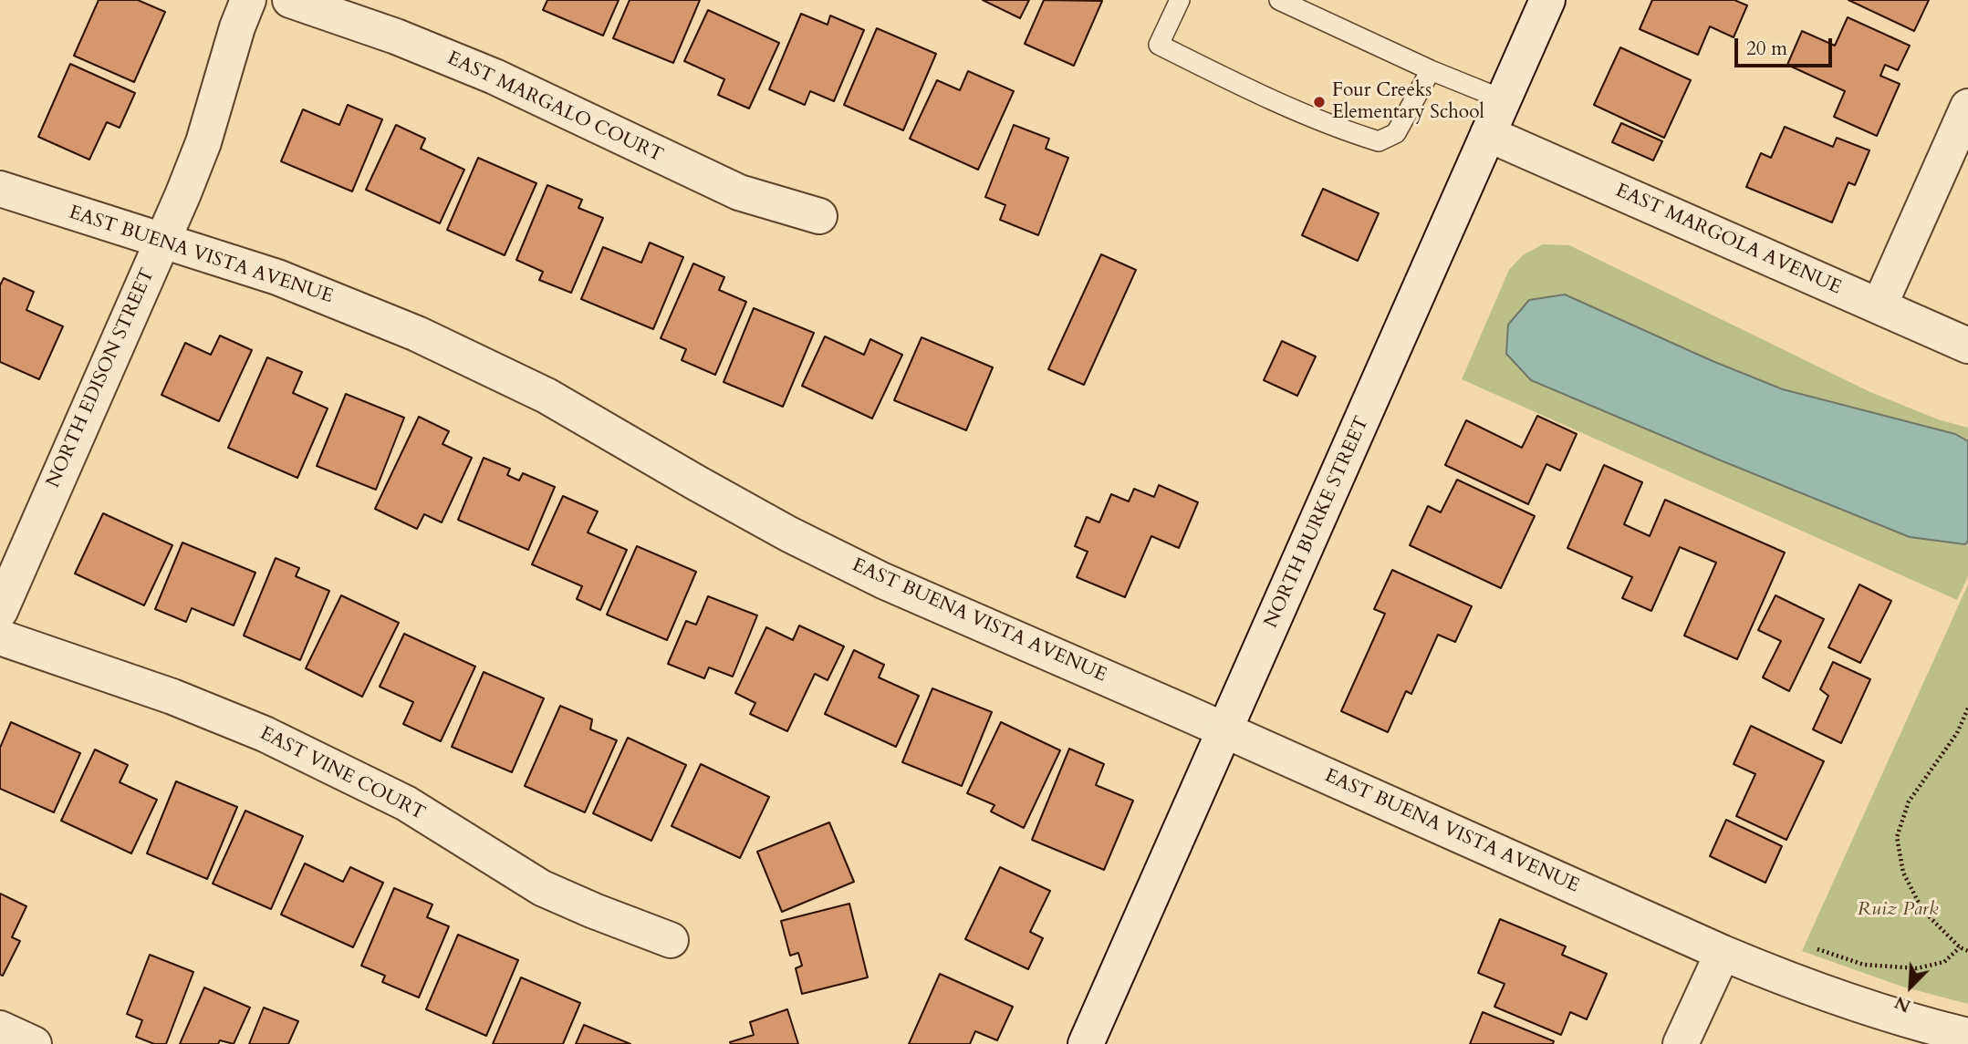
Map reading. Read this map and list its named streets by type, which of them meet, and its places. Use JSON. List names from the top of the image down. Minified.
{"streets":{"street":["EAST MARGALO COURT","EAST MARGOLA AVENUE","EAST BUENA VISTA AVENUE","NORTH EDISON STREET","NORTH BURKE STREET","EAST VINE COURT"]},"crossings":[["EAST MARGOLA AVENUE","NORTH BURKE STREET"],["EAST BUENA VISTA AVENUE","NORTH EDISON STREET"],["EAST BUENA VISTA AVENUE","NORTH BURKE STREET"]],"parks":["Ruiz Park"],"places":["Four Creeks Elementary School"],"scale_bar":"20 m","north":"bottom left"}
